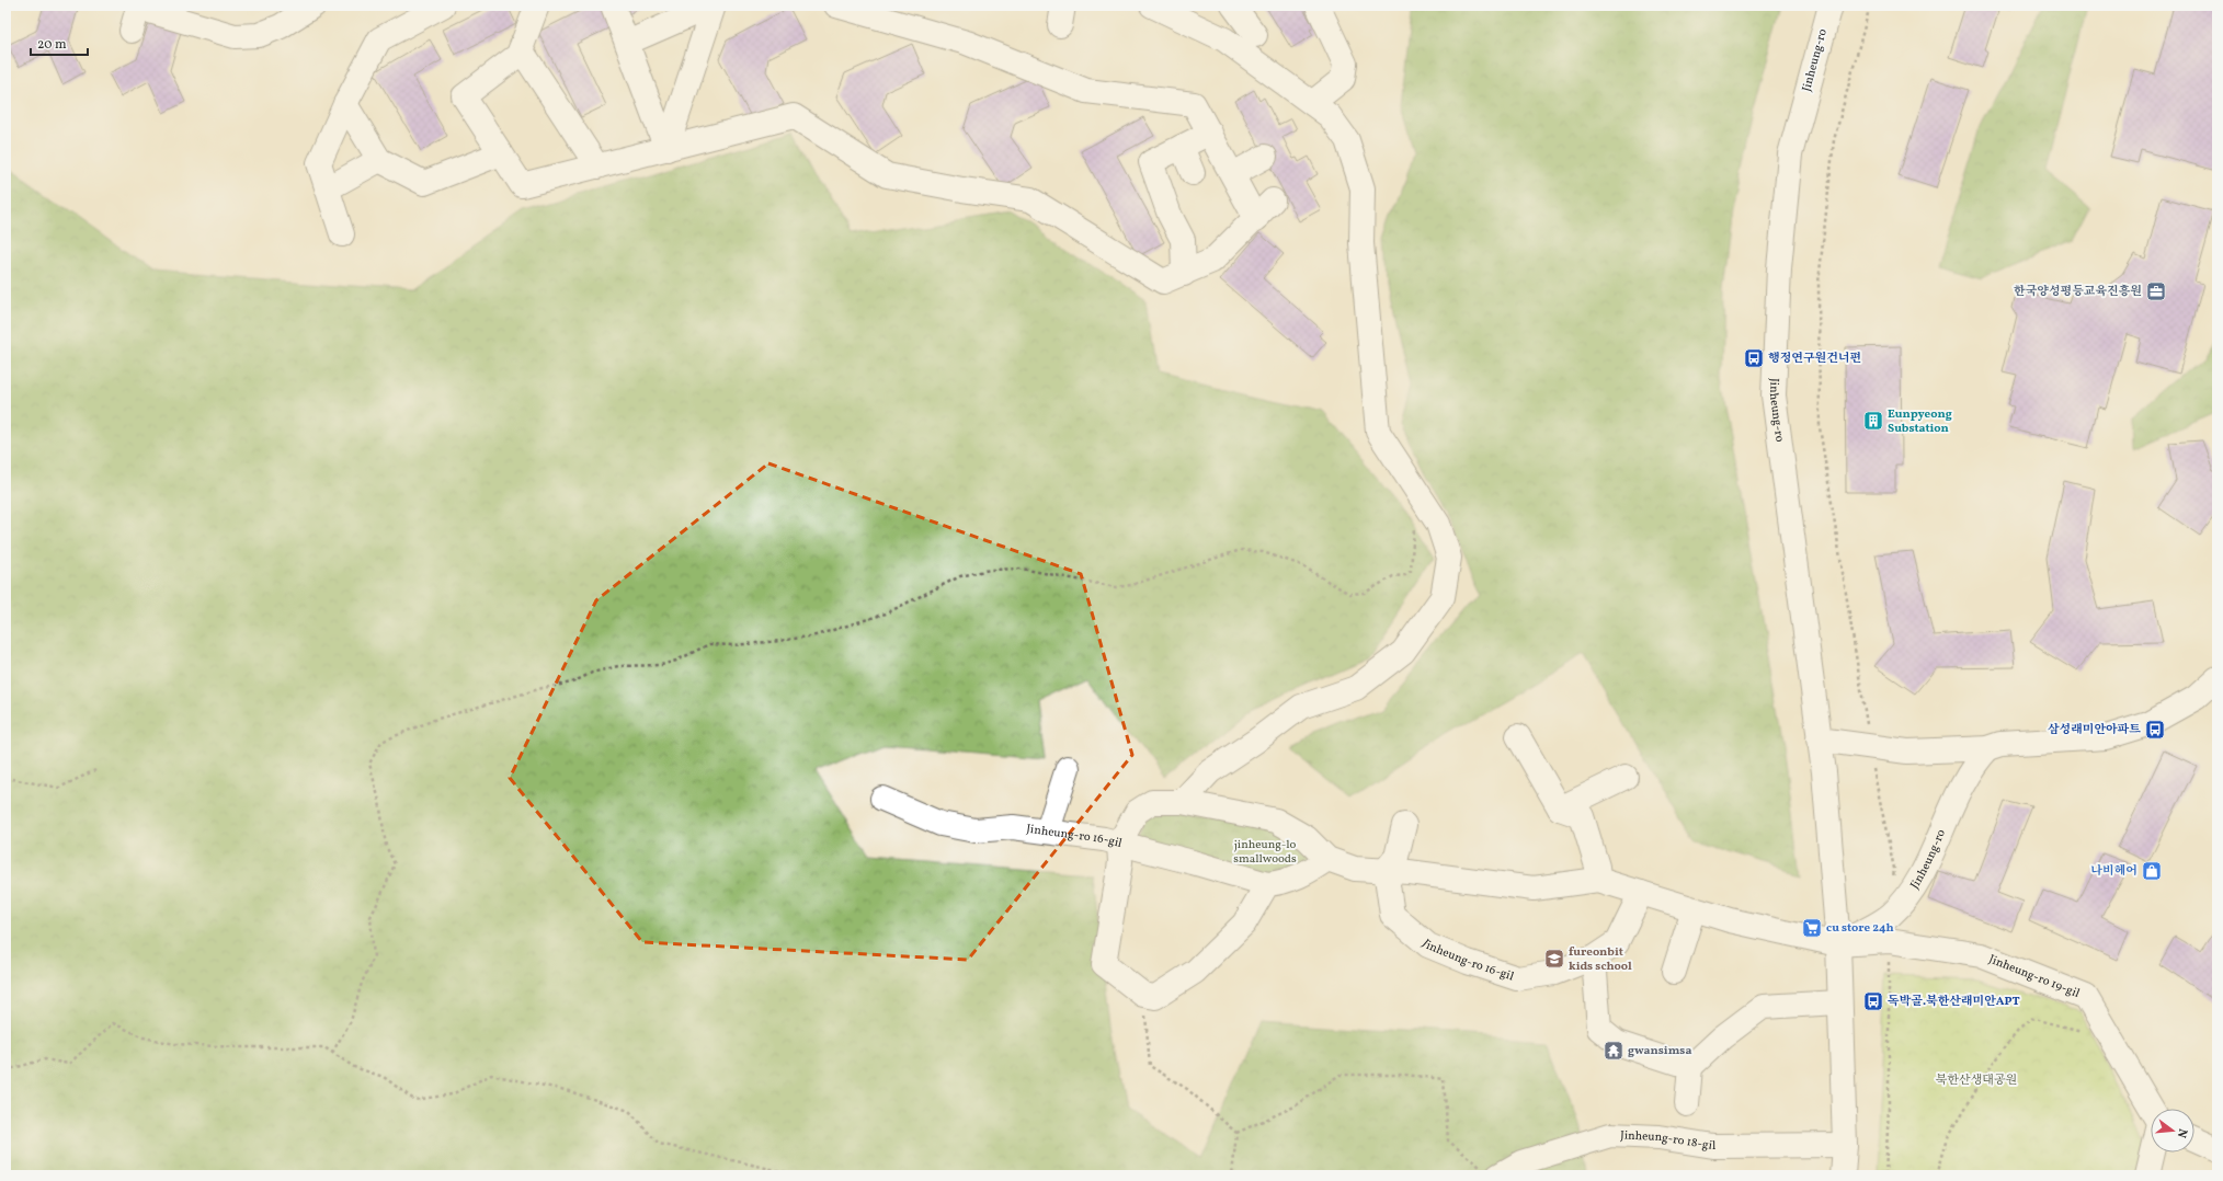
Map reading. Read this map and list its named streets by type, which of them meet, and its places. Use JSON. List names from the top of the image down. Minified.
{"streets":{"street":["Jinheung-ro","Jinheung-ro 16-gil","Jinheung-ro 19-gil","Jinheung-ro 18-gil"]},"crossings":[["Jinheung-ro","Jinheung-ro 19-gil"],["Jinheung-ro","Jinheung-ro 18-gil"]],"parks":["jinheung-lo smallwoods","북한산생태공원"],"places":{"office":["한국양성평등교육진흥원"],"bus stop":["행정연구원건너편","삼성래미안아파트","독박골.북한산래미안APT"],"building":["Eunpyeong Substation"],"shop":["나비헤어"],"supermarket":["cu store 24h"],"school or university":["fureonbit kids school"],"temple":["gwansimsa"]},"scale_bar":"20 m","north":"right"}
